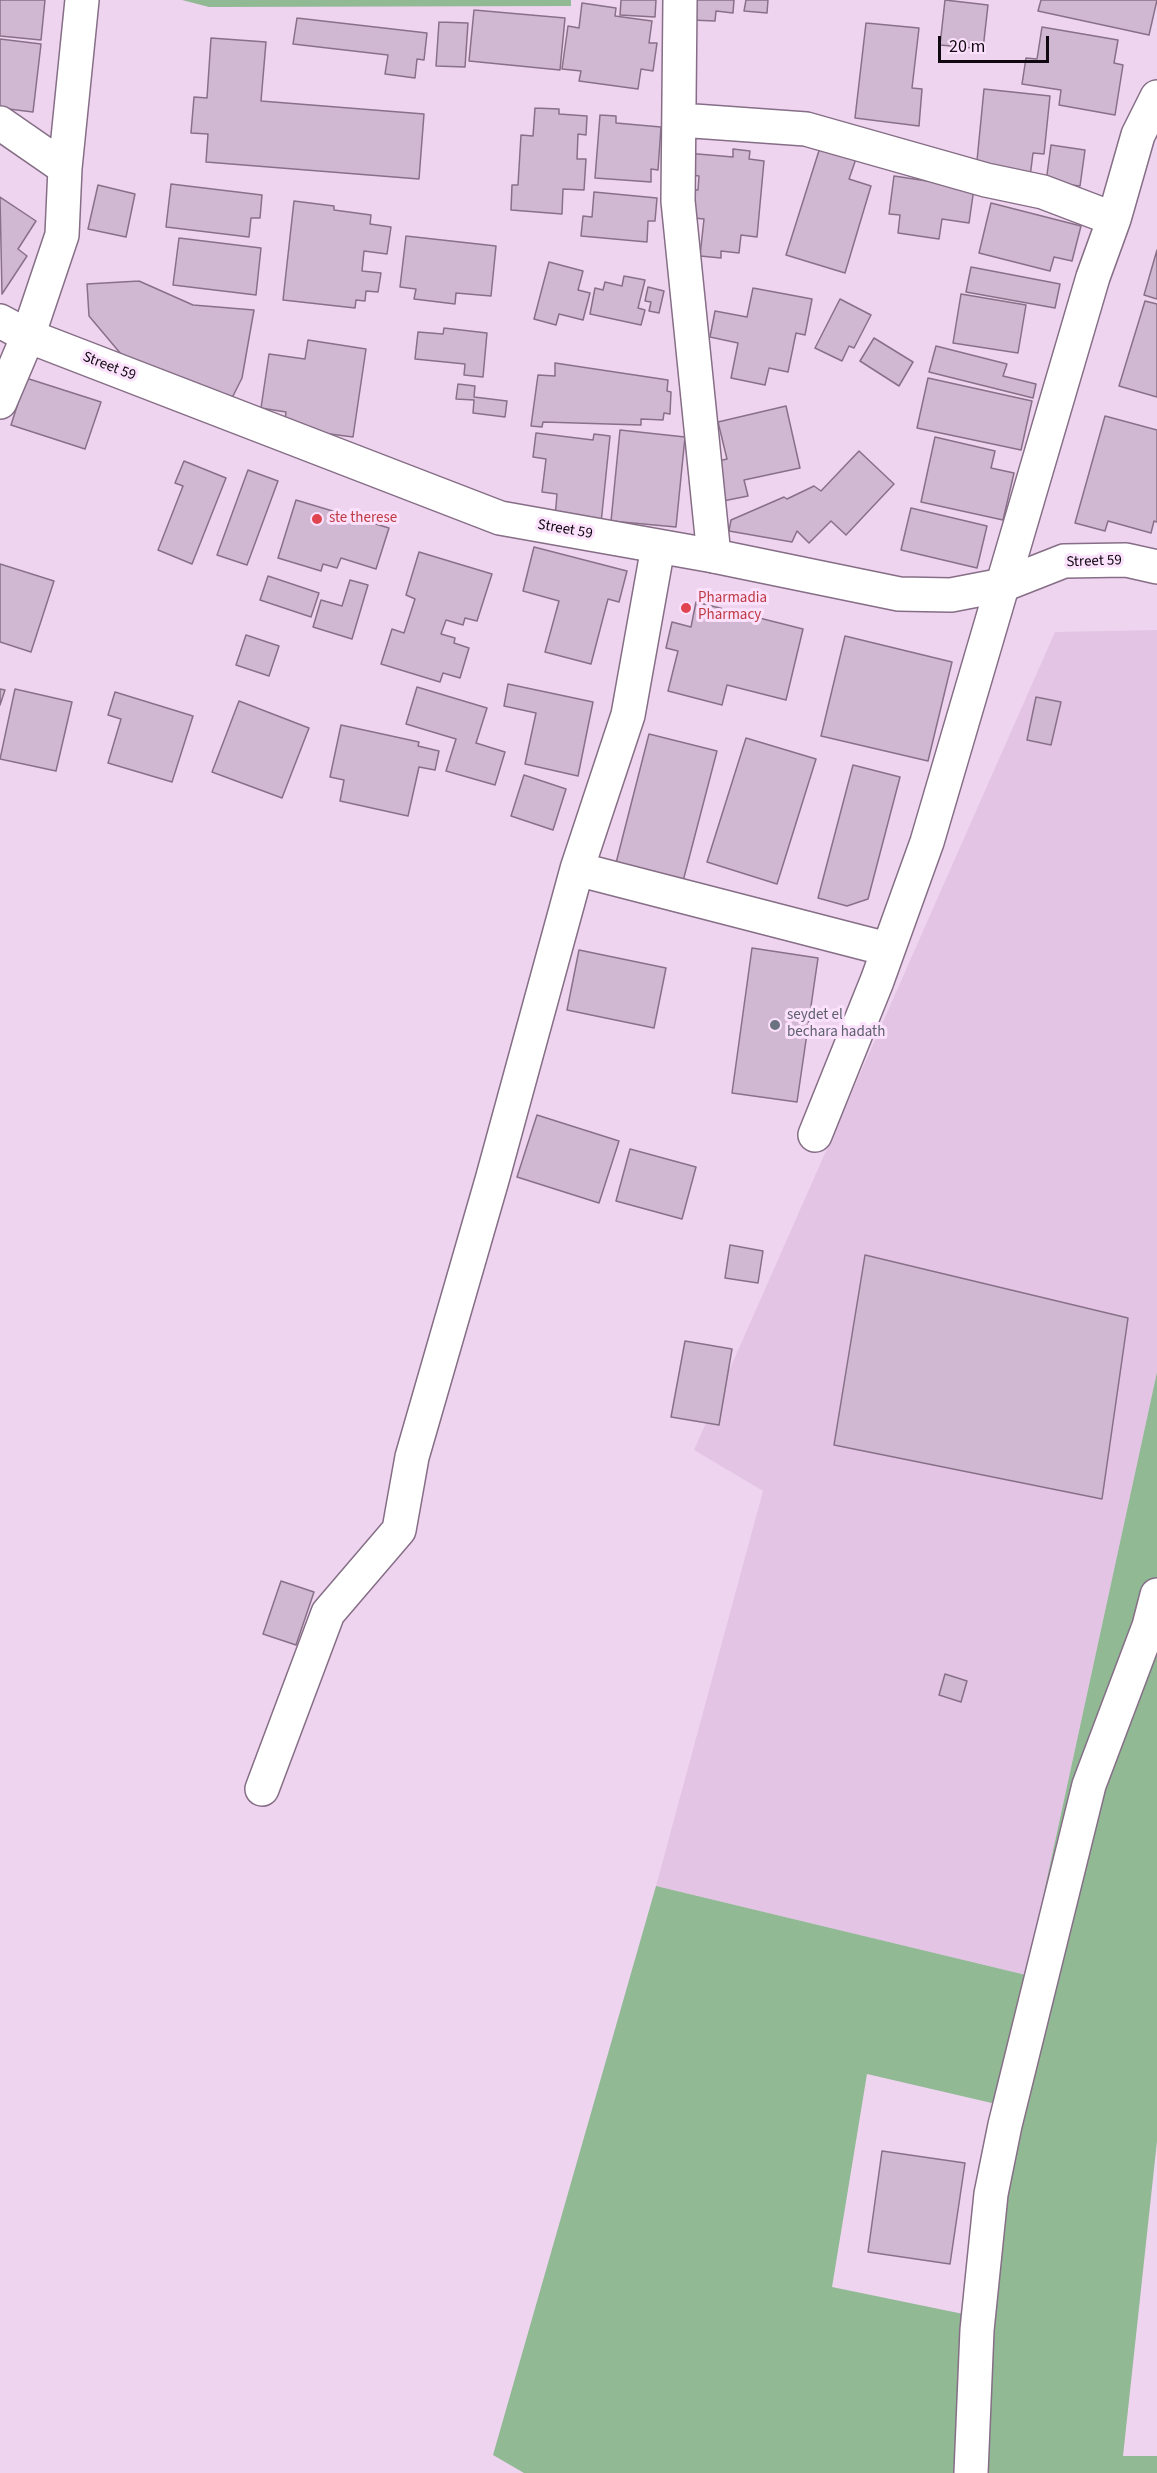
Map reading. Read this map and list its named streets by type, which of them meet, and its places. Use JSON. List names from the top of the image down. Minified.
{"streets":{"street":["Street 59"]},"places":["ste therese","Pharmadia Pharmacy","seydet el bechara hadath"],"scale_bar":"20 m"}
